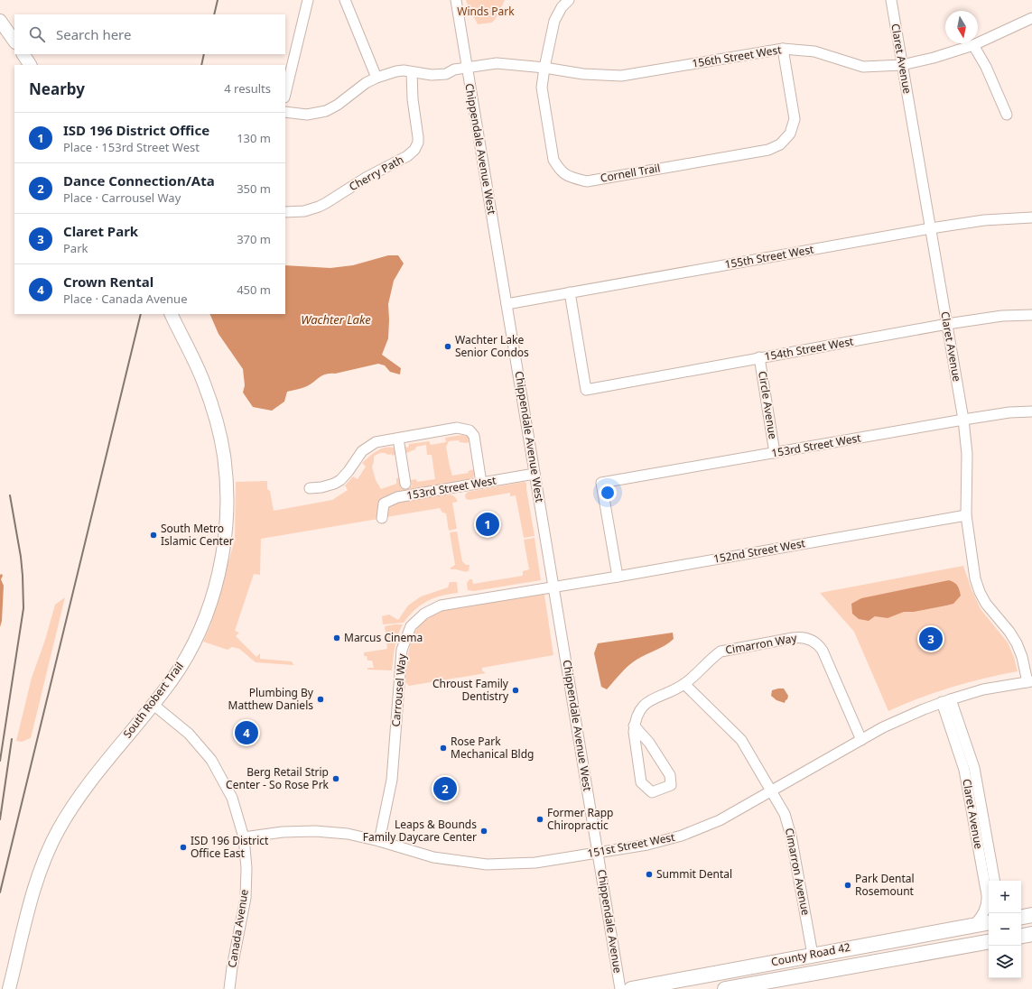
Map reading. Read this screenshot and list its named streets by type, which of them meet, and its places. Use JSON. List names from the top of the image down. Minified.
{"streets":{"highway":["County Road 42"],"main road":["South Robert Trail"],"street":["156th Street West","Claret Avenue","Chippendale Avenue West","Cherry Path","Cornell Trail","155th Street West","154th Street West","Circle Avenue","153rd Street West","152nd Street West","Cimarron Way","Carrousel Way","151st Street West","Cimarron Avenue","Chippendale Avenue","Canada Avenue"]},"crossings":[["156th Street West","Claret Avenue"],["156th Street West","Chippendale Avenue West"],["156th Street West","Cherry Path"],["156th Street West","Cornell Trail"],["Claret Avenue","155th Street West"],["Claret Avenue","154th Street West"],["Claret Avenue","153rd Street West"],["Claret Avenue","152nd Street West"],["Claret Avenue","151st Street West"],["Claret Avenue","County Road 42"],["Chippendale Avenue West","155th Street West"],["Chippendale Avenue West","153rd Street West"],["Chippendale Avenue West","152nd Street West"],["Chippendale Avenue West","Carrousel Way"],["Chippendale Avenue West","151st Street West"],["Chippendale Avenue West","Chippendale Avenue"],["155th Street West","154th Street West"],["154th Street West","Circle Avenue"],["Circle Avenue","153rd Street West"],["153rd Street West","152nd Street West"],["152nd Street West","Carrousel Way"],["Cimarron Way","151st Street West"],["Carrousel Way","151st Street West"],["South Robert Trail","Canada Avenue"],["151st Street West","Cimarron Avenue"],["151st Street West","Chippendale Avenue"],["151st Street West","Canada Avenue"],["Cimarron Avenue","County Road 42"]],"water":["Wachter Lake"],"parks":["Winds Park"],"places":["Wachter Lake Senior Condos","South Metro Islamic Center","Marcus Cinema","Chroust Family Dentistry","Plumbing By Matthew Daniels","Rose Park Mechanical Bldg","Berg Retail Strip Center - So Rose Prk","Former Rapp Chiropractic","Leaps & Bounds Family Daycare Center","ISD 196 District Office East","Summit Dental","Park Dental Rosemount"],"north":"bottom","page":{"search":"Search here","heading":["Nearby","4 results"],"list":[{"mark":"1","name":"ISD 196 District Office","note":"Place · 153rd Street West","value":"130 m"},{"mark":"2","name":"Dance Connection/Ata","note":"Place · Carrousel Way","value":"350 m"},{"mark":"3","name":"Claret Park","note":"Park","value":"370 m"},{"mark":"4","name":"Crown Rental","note":"Place · Canada Avenue","value":"450 m"}],"pins":["1","3","4","2"],"map_buttons":["+","−"]}}
